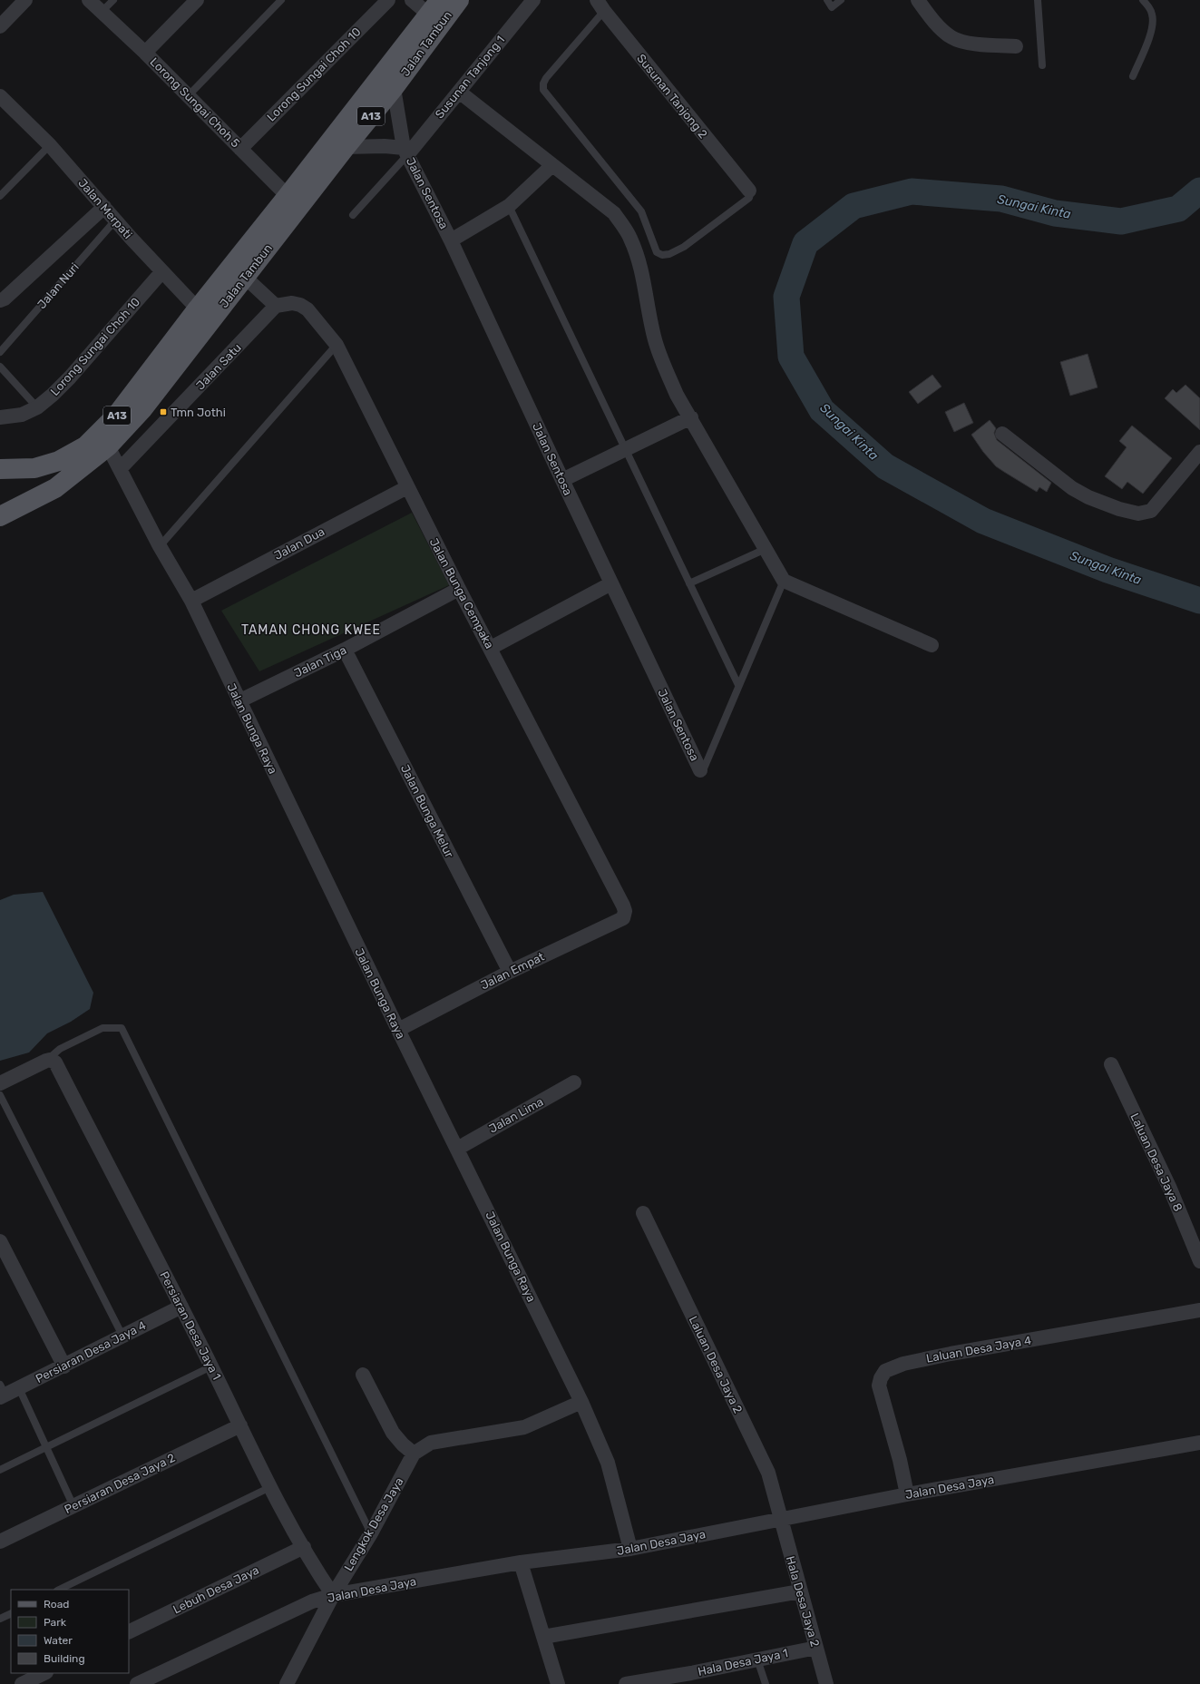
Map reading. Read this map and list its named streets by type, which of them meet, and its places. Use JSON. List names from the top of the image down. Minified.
{"streets":{"main road":["Jalan Tambun","A13"],"street":["Lorong Sungai Choh 10","Susunan Tanjong 1","Susunan Tanjong 2","Lorong Sungai Choh 5","Jalan Sentosa","Jalan Merpati","Jalan Nuri","Jalan Satu","Jalan Dua","Jalan Bunga Cempaka","Jalan Tiga","Jalan Bunga Raya","Jalan Bunga Melur","Jalan Empat","Jalan Lima","Laluan Desa Jaya 8","Persiaran Desa Jaya 1","Laluan Desa Jaya 4","Persiaran Desa Jaya 4","Laluan Desa Jaya 2","Persiaran Desa Jaya 2","Jalan Desa Jaya","Lengkok Desa Jaya","Lebuh Desa Jaya","Hala Desa Jaya 2","Hala Desa Jaya 1"]},"crossings":[["Jalan Tambun","Lorong Sungai Choh 5"],["Jalan Tambun","Jalan Sentosa"],["Jalan Tambun","Jalan Merpati"],["Jalan Tambun","Jalan Bunga Raya"],["Lorong Sungai Choh 10","Lorong Sungai Choh 5"],["Lorong Sungai Choh 10","Jalan Merpati"],["Susunan Tanjong 1","Jalan Sentosa"],["Jalan Merpati","Jalan Nuri"],["Jalan Satu","Jalan Bunga Cempaka"],["Jalan Satu","Jalan Bunga Raya"],["Jalan Dua","Jalan Bunga Cempaka"],["Jalan Dua","Jalan Bunga Raya"],["Jalan Bunga Cempaka","Jalan Tiga"],["Jalan Bunga Cempaka","Jalan Empat"],["Jalan Tiga","Jalan Bunga Raya"],["Jalan Tiga","Jalan Bunga Melur"],["Jalan Bunga Raya","Jalan Empat"],["Jalan Bunga Raya","Jalan Lima"],["Jalan Bunga Raya","Jalan Desa Jaya"],["Jalan Bunga Raya","Lengkok Desa Jaya"],["Jalan Bunga Melur","Jalan Empat"],["Persiaran Desa Jaya 1","Persiaran Desa Jaya 4"],["Persiaran Desa Jaya 1","Persiaran Desa Jaya 2"],["Persiaran Desa Jaya 1","Jalan Desa Jaya"],["Persiaran Desa Jaya 1","Lengkok Desa Jaya"],["Persiaran Desa Jaya 1","Lebuh Desa Jaya"],["Laluan Desa Jaya 4","Jalan Desa Jaya"],["Laluan Desa Jaya 2","Jalan Desa Jaya"],["Laluan Desa Jaya 2","Hala Desa Jaya 2"],["Jalan Desa Jaya","Lengkok Desa Jaya"],["Jalan Desa Jaya","Hala Desa Jaya 2"],["Hala Desa Jaya 2","Hala Desa Jaya 1"]],"districts":["TAMAN CHONG KWEE"],"water":["Sungai Kinta"],"places":{"transit":["Tmn Jothi"]},"legend":["Road","Park","Water","Building"]}
